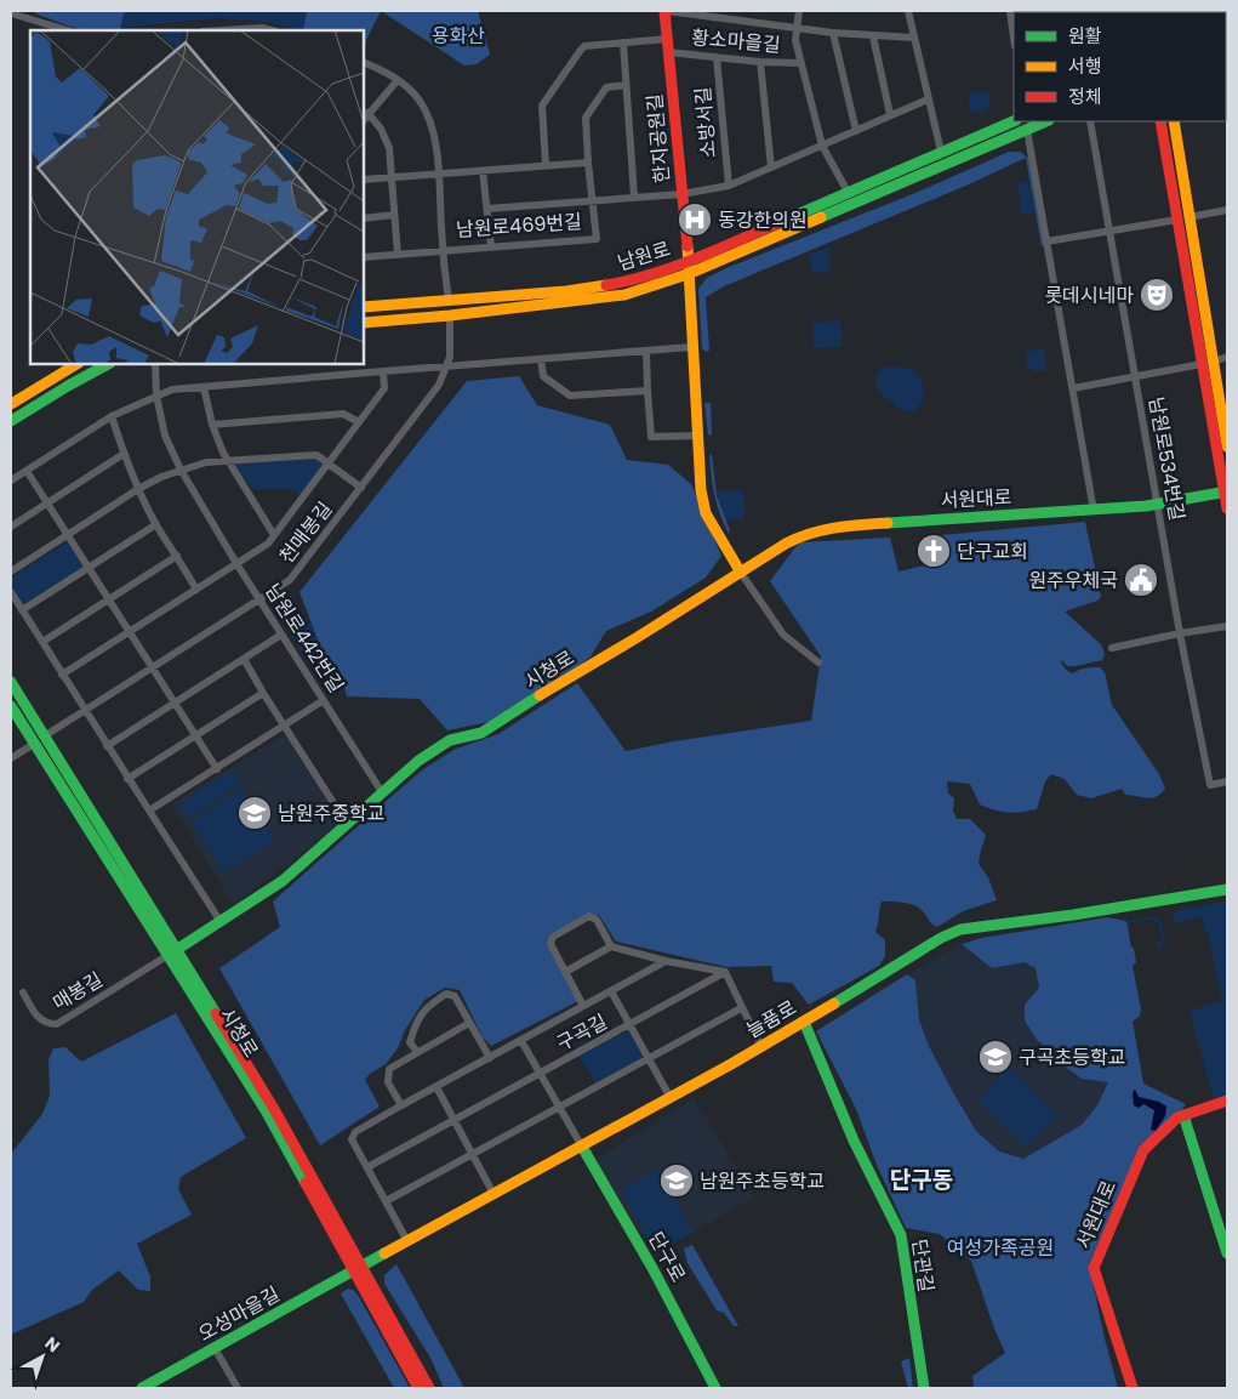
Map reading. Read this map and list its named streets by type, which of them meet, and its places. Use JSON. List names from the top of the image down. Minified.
{"streets":{"street":["황소마을길","소방서길","한지공원길","남원로469번길","남원로","남원로534번길","서원대로","천매봉길","남원로442번길","시청로","매봉길","늘품로","구곡길","단구로","단관길","오성마을길"]},"crossings":[["황소마을길","소방서길"],["황소마을길","한지공원길"],["황소마을길","남원로"],["한지공원길","남원로"],["남원로469번길","남원로"],["남원로469번길","천매봉길"],["남원로","서원대로"],["남원로","천매봉길"],["남원로","시청로"],["남원로534번길","서원대로"],["서원대로","시청로"],["천매봉길","남원로442번길"],["천매봉길","시청로"],["남원로442번길","시청로"],["시청로","매봉길"],["시청로","늘품로"],["시청로","오성마을길"],["늘품로","구곡길"],["늘품로","단구로"],["늘품로","단관길"],["늘품로","오성마을길"]],"districts":["단구동"],"parks":["용화산","여성가족공원"],"places":{"hospital":["동강한의원"],"theatre":["롯데시네마"],"church":["단구교회"],"public building":["원주우체국"],"school or university":["남원주중학교","구곡초등학교","남원주초등학교"]},"legend":["원활","서행","정체"],"north":"top right"}
